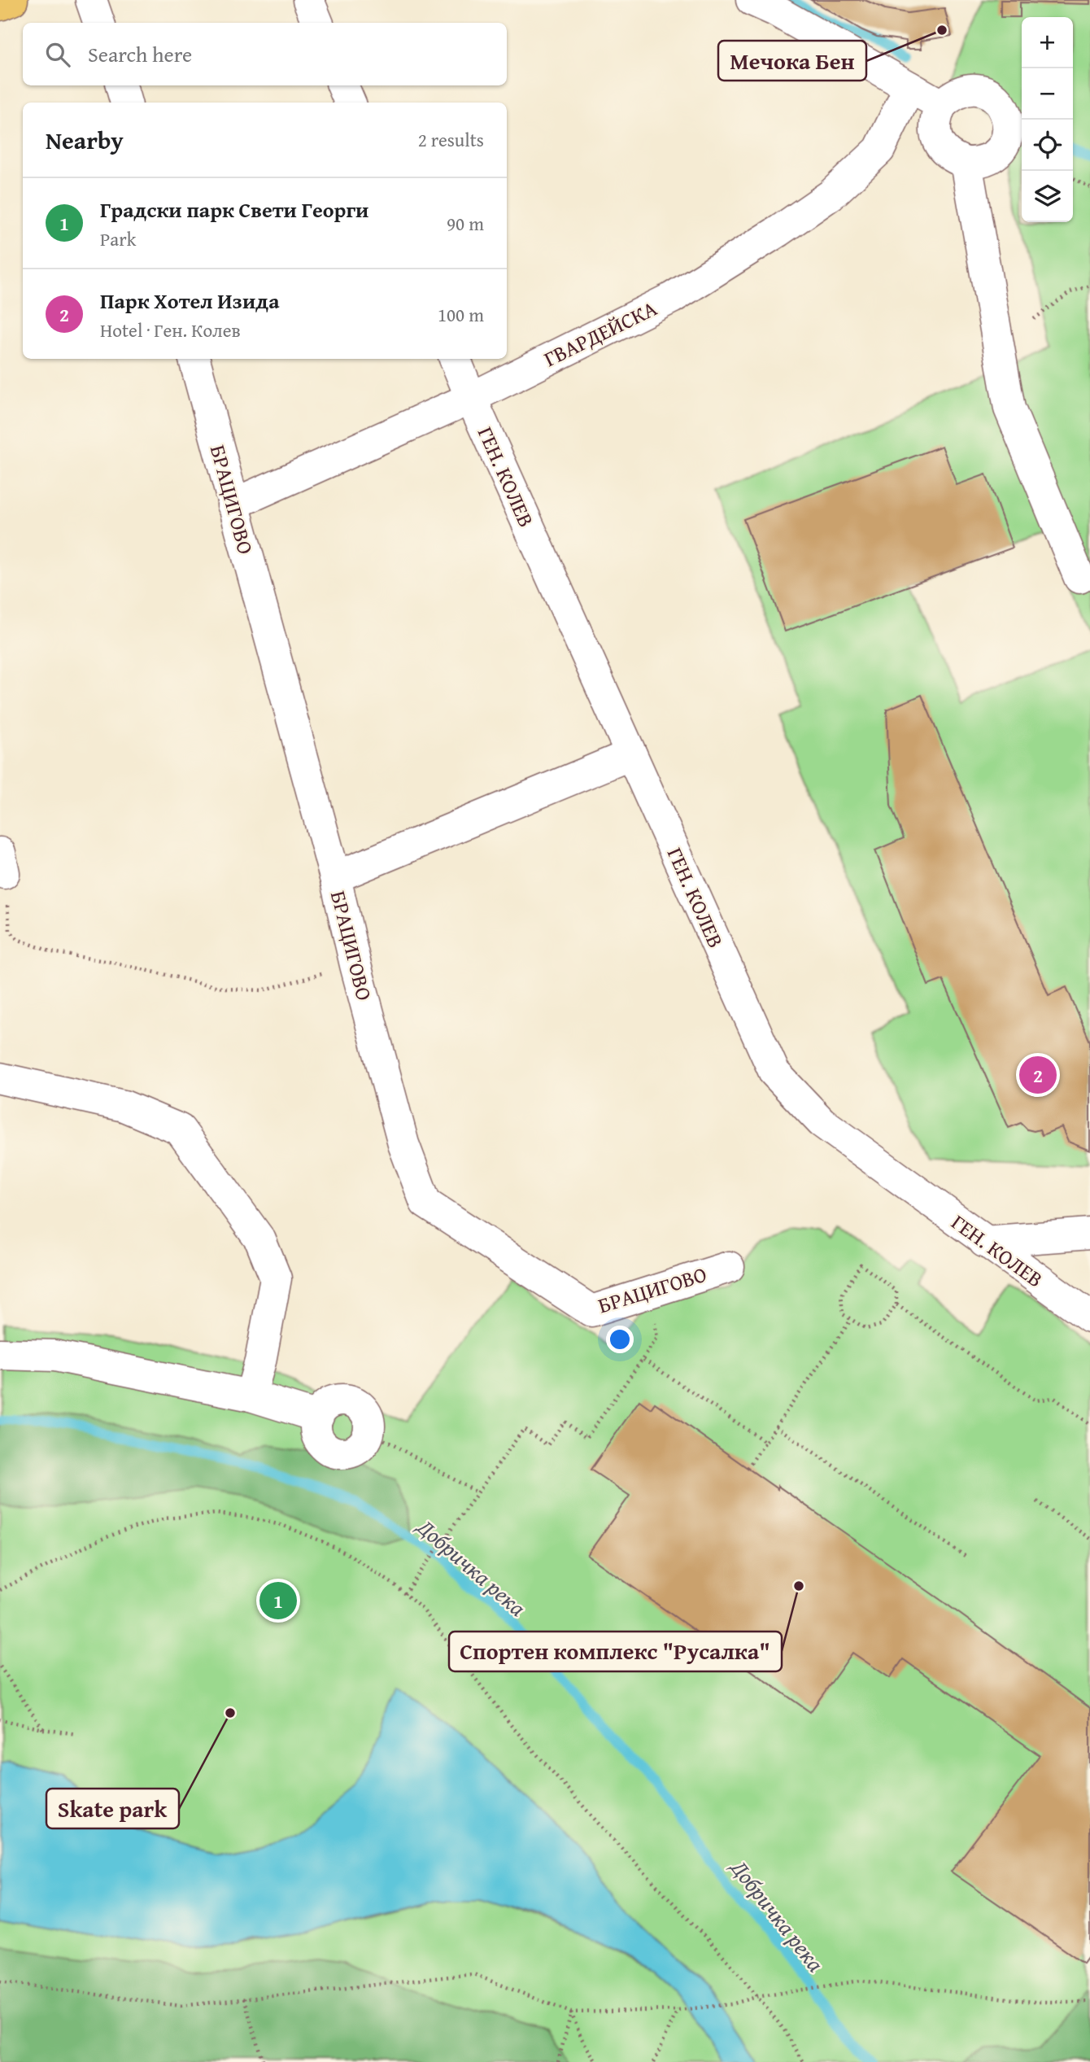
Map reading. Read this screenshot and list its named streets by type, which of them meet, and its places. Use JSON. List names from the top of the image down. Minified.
{"streets":{"street":["ГВАРДЕЙСКА","ГЕН. КОЛЕВ","БРАЦИГОВО"]},"crossings":[["ГВАРДЕЙСКА","ГЕН. КОЛЕВ"],["ГВАРДЕЙСКА","БРАЦИГОВО"]],"water":["Добричка река"],"places":["Мечока Бен","Спортен комплекс \"Русалка\"","Skate park"],"page":{"map_buttons":["+","−"],"search":"Search here","heading":["Nearby","2 results"],"list":[{"mark":"1","name":"Градски парк Свети Георги","note":"Park","value":"90 m"},{"mark":"2","name":"Парк Хотел Изида","note":"Hotel · Ген. Колев","value":"100 m"}],"pins":["2","1"]}}
